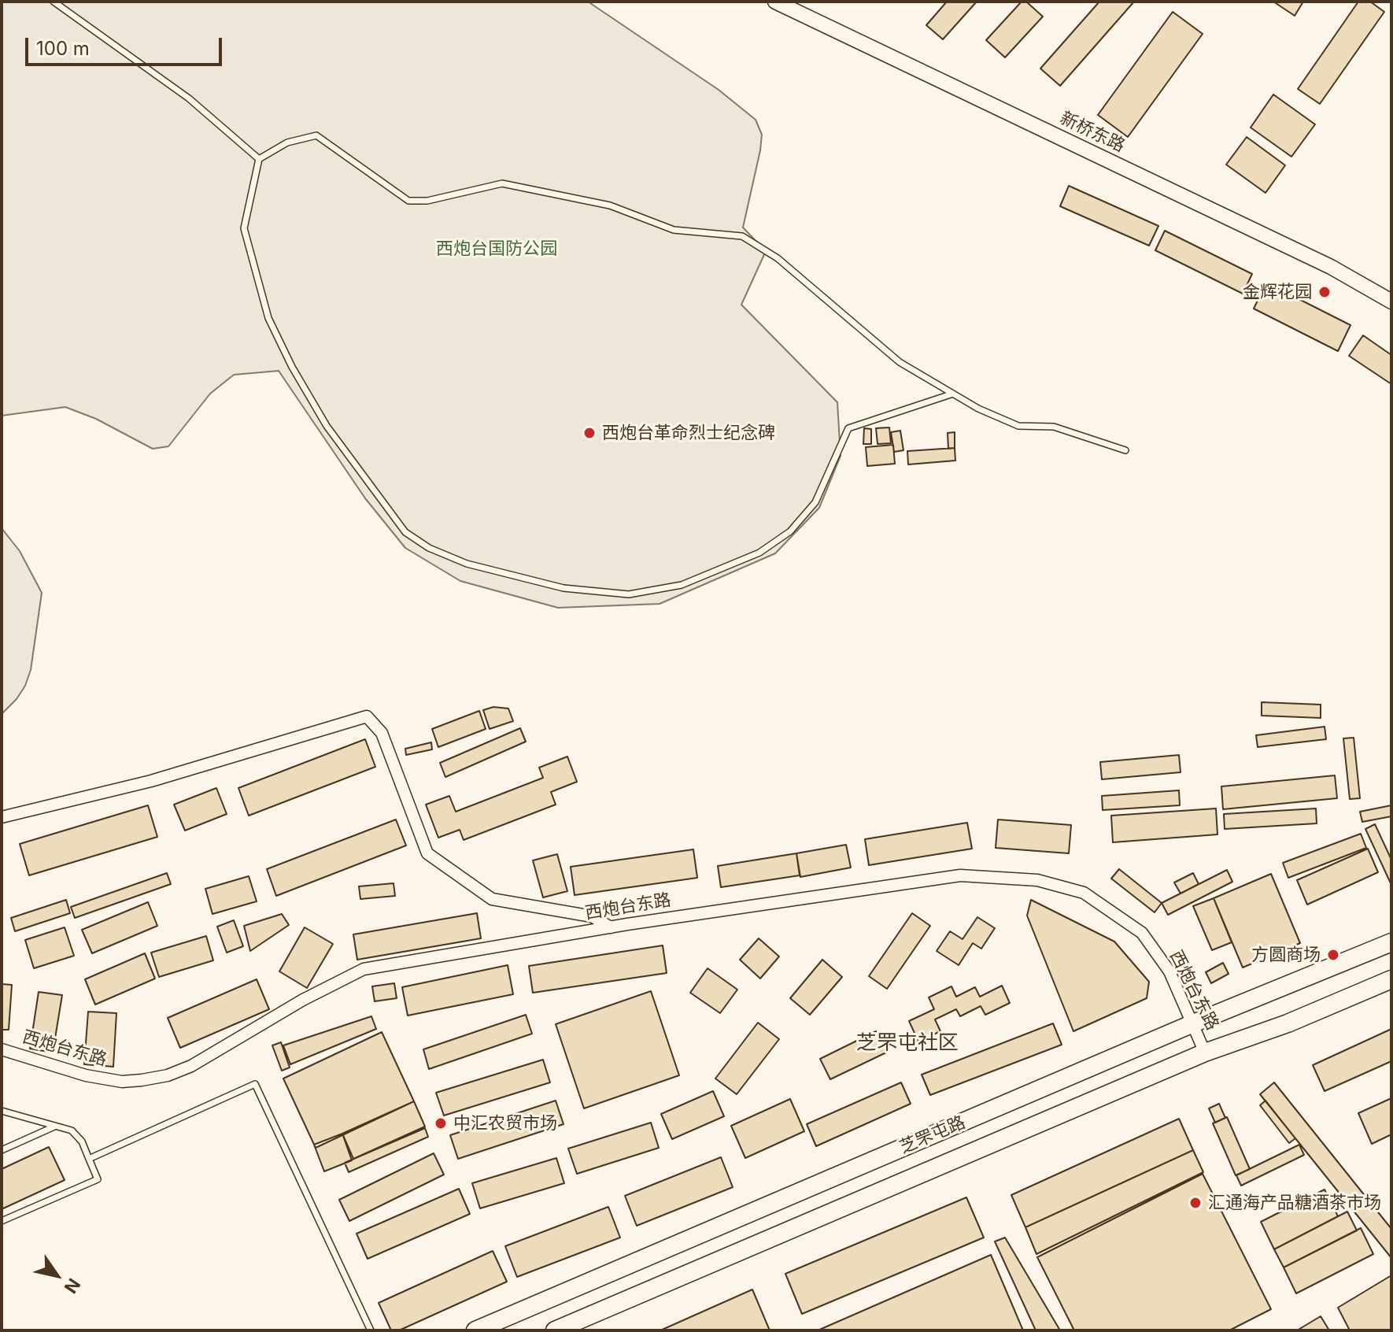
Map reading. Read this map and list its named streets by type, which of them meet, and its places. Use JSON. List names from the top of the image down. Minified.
{"streets":{"main road":["芝罘屯路"],"street":["新桥东路","西炮台东路"]},"crossings":[["西炮台东路","芝罘屯路"]],"districts":["芝罘屯社区"],"parks":["西炮台国防公园"],"places":["金辉花园","西炮台革命烈士纪念碑","方圆商场","中汇农贸市场","汇通海产品糖酒茶市场"],"scale_bar":"100 m","north":"bottom right"}
